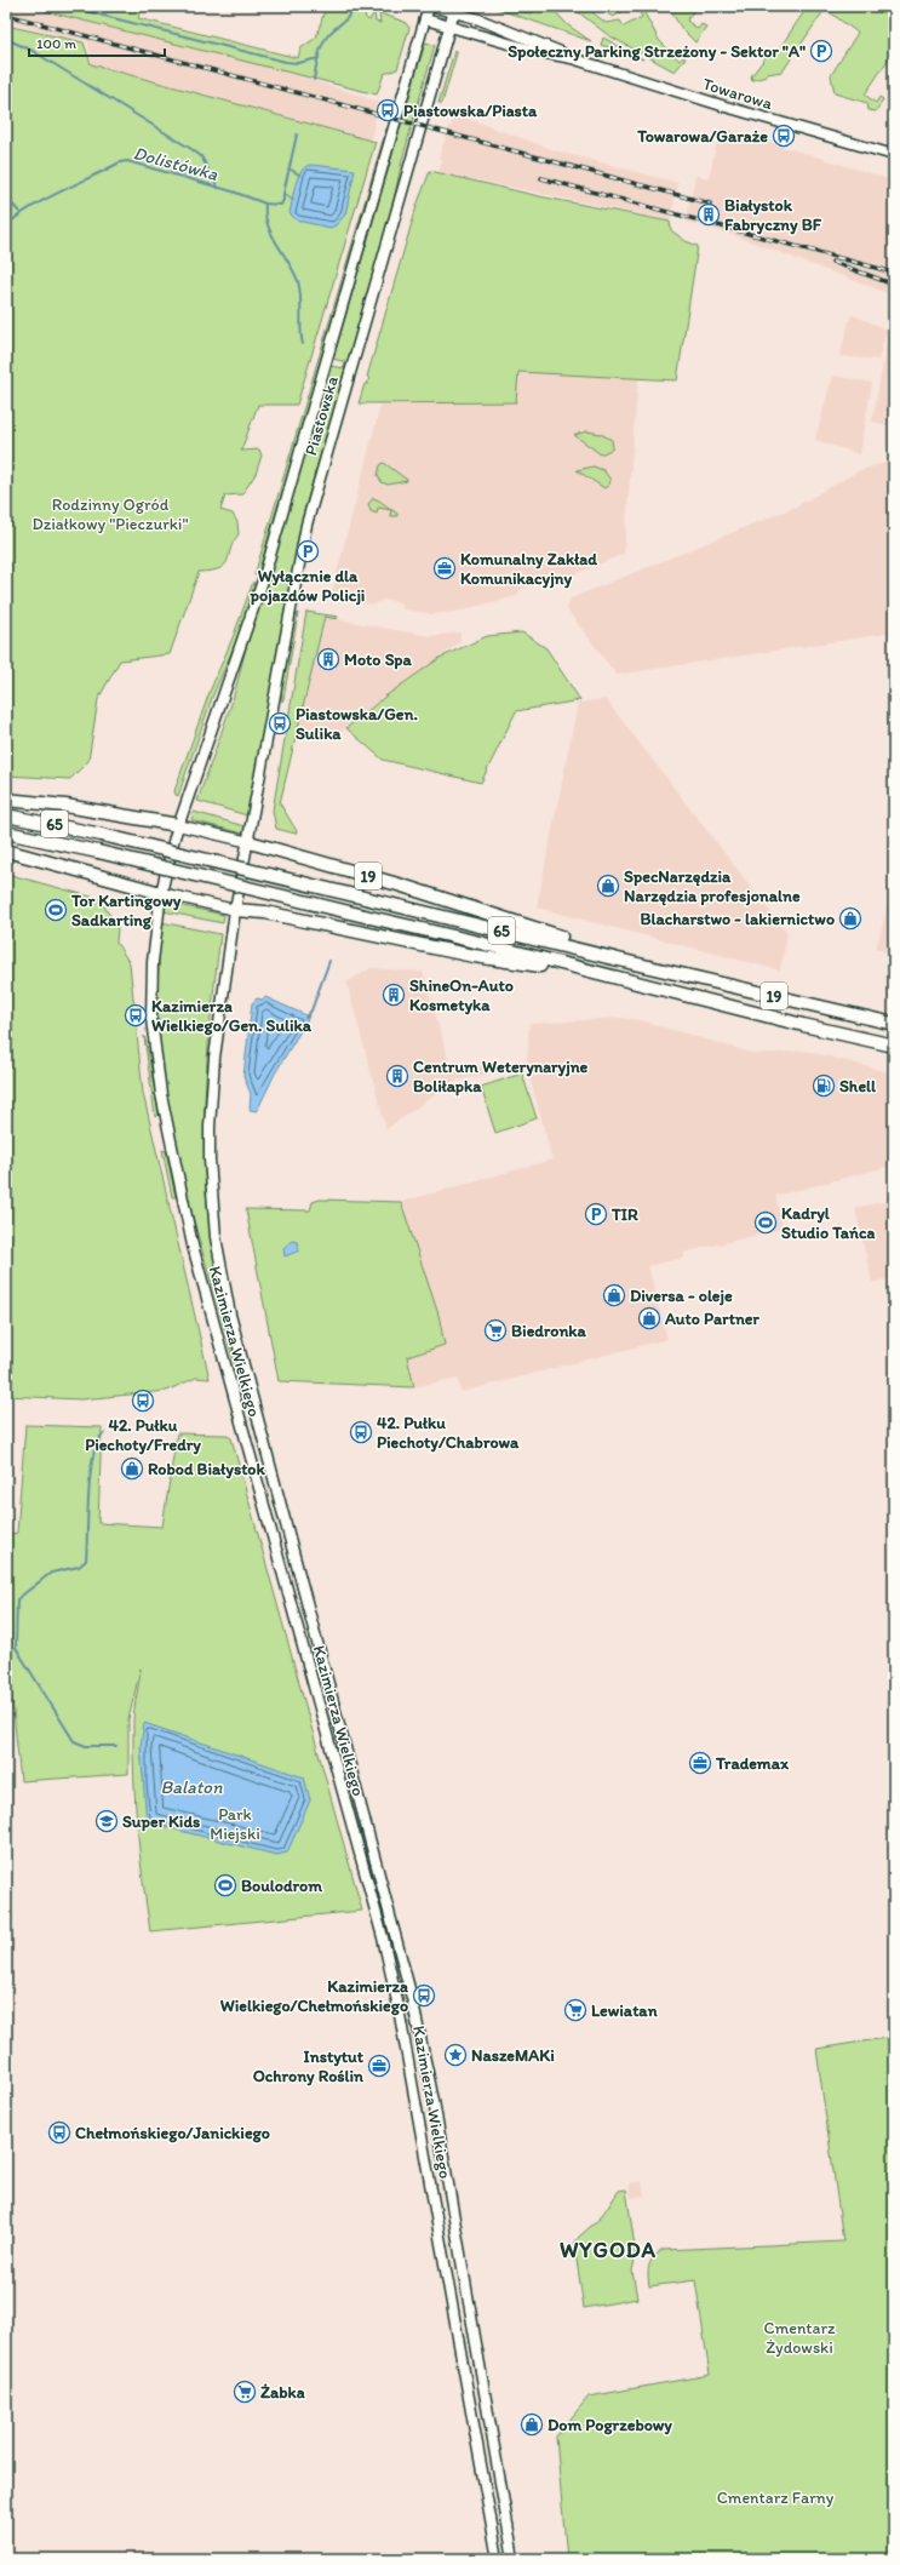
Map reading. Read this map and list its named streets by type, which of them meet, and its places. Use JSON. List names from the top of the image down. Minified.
{"streets":{"highway":["65","19"],"main road":["Towarowa","Piastowska","Kazimierza Wielkiego"]},"crossings":[["Towarowa","Piastowska"],["Piastowska","19"],["Piastowska","Kazimierza Wielkiego"],["65","19"],["19","Kazimierza Wielkiego"]],"districts":["WYGODA"],"water":["Dolistówka","Balaton"],"parks":["Rodzinny Ogród Działkowy \"Pieczurki\"","Park Miejski","Cmentarz Żydowski","Cmentarz Farny"],"places":{"parking":["Społeczny Parking Strzeżony - Sektor \"A\"","Wyłącznie dla pojazdów Policji","TIR"],"bus stop":["Piastowska/Piasta","Towarowa/Garaże","Piastowska/Gen. Sulika","Kazimierza Wielkiego/Gen. Sulika","42. Pułku Piechoty/Fredry","42. Pułku Piechoty/Chabrowa","Kazimierza Wielkiego/Chełmońskiego","Chełmońskiego/Janickiego"],"building":["Białystok Fabryczny BF","Moto Spa","ShineOn-Auto Kosmetyka","Centrum Weterynaryjne Boliłapka"],"office":["Komunalny Zakład Komunikacyjny","Trademax","Instytut Ochrony Roślin"],"shop":["SpecNarzędzia Narzędzia profesjonalne","Blacharstwo - lakiernictwo","Diversa - oleje","Auto Partner","Robod Białystok","Dom Pogrzebowy"],"sports":["Tor Kartingowy Sadkarting","Kadryl Studio Tańca","Boulodrom"],"fuel station":["Shell"],"supermarket":["Biedronka","Lewiatan","Żabka"],"school or university":["Super Kids"],"place":["NaszeMAKi"]},"scale_bar":"100 m"}
